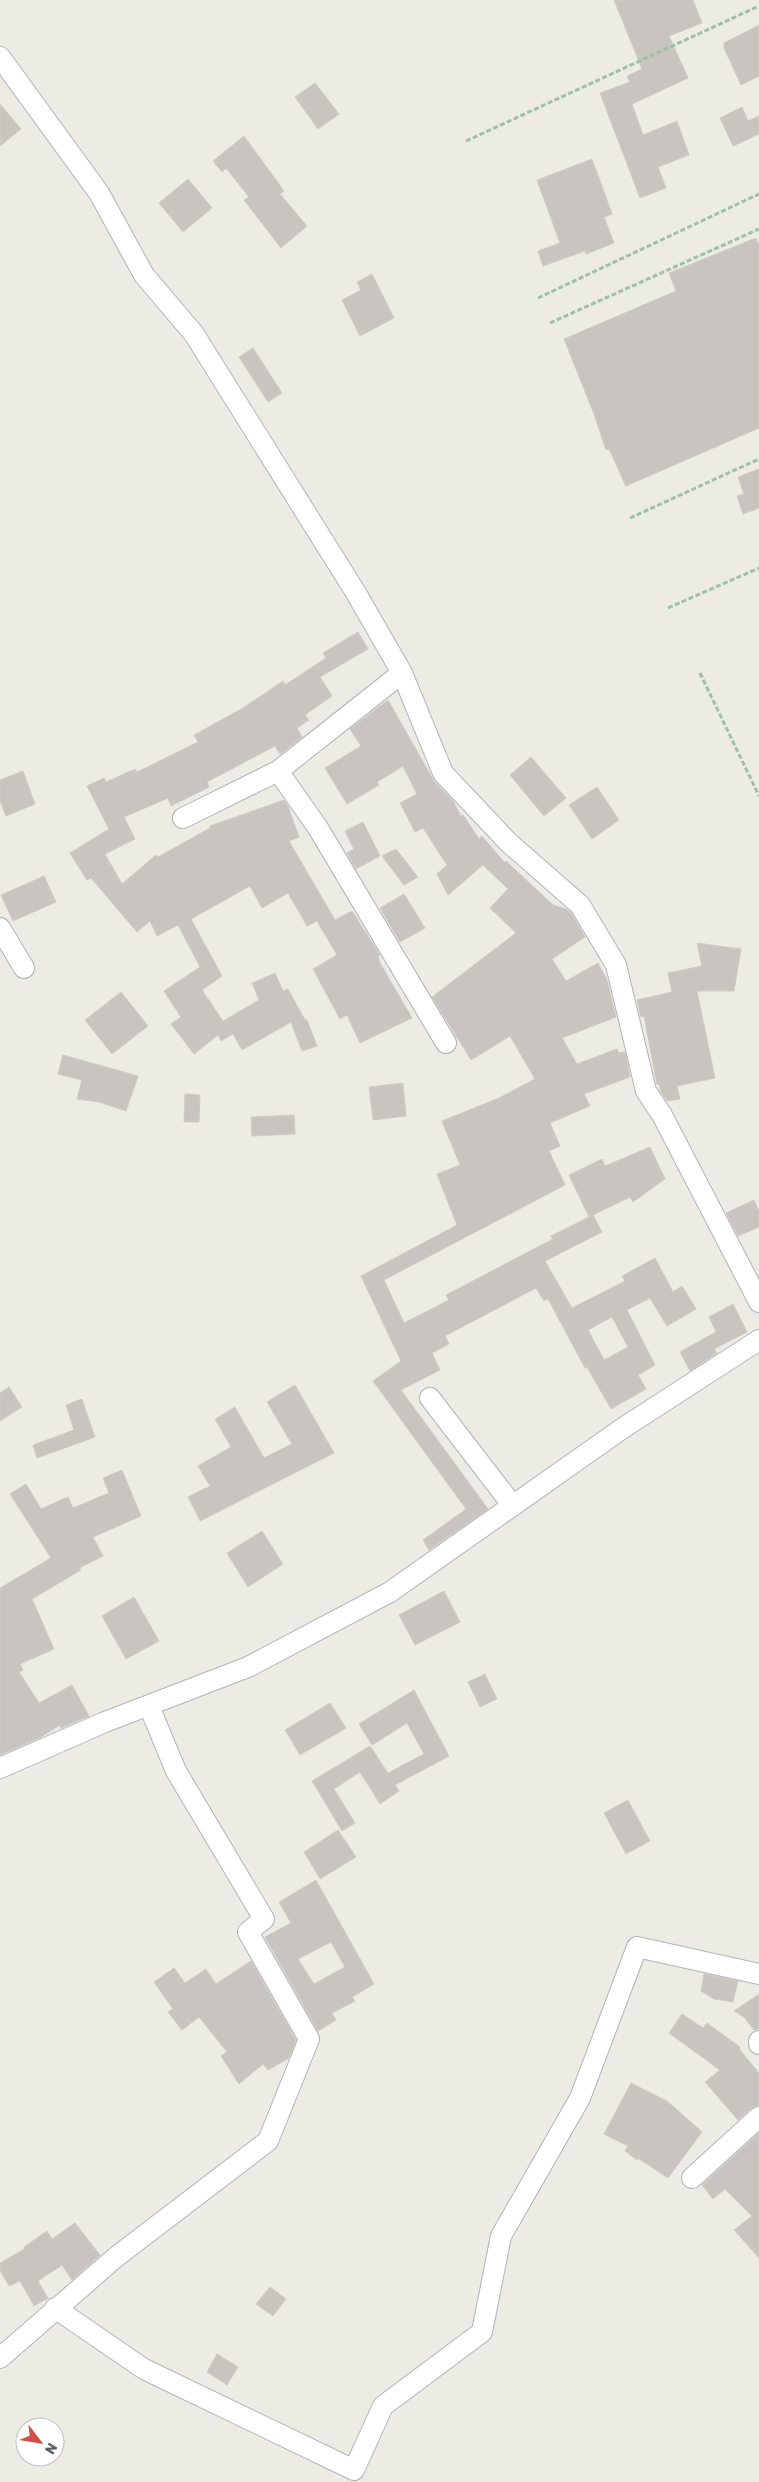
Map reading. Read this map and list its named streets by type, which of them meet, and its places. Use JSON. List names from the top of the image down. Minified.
{"north":"bottom right"}
